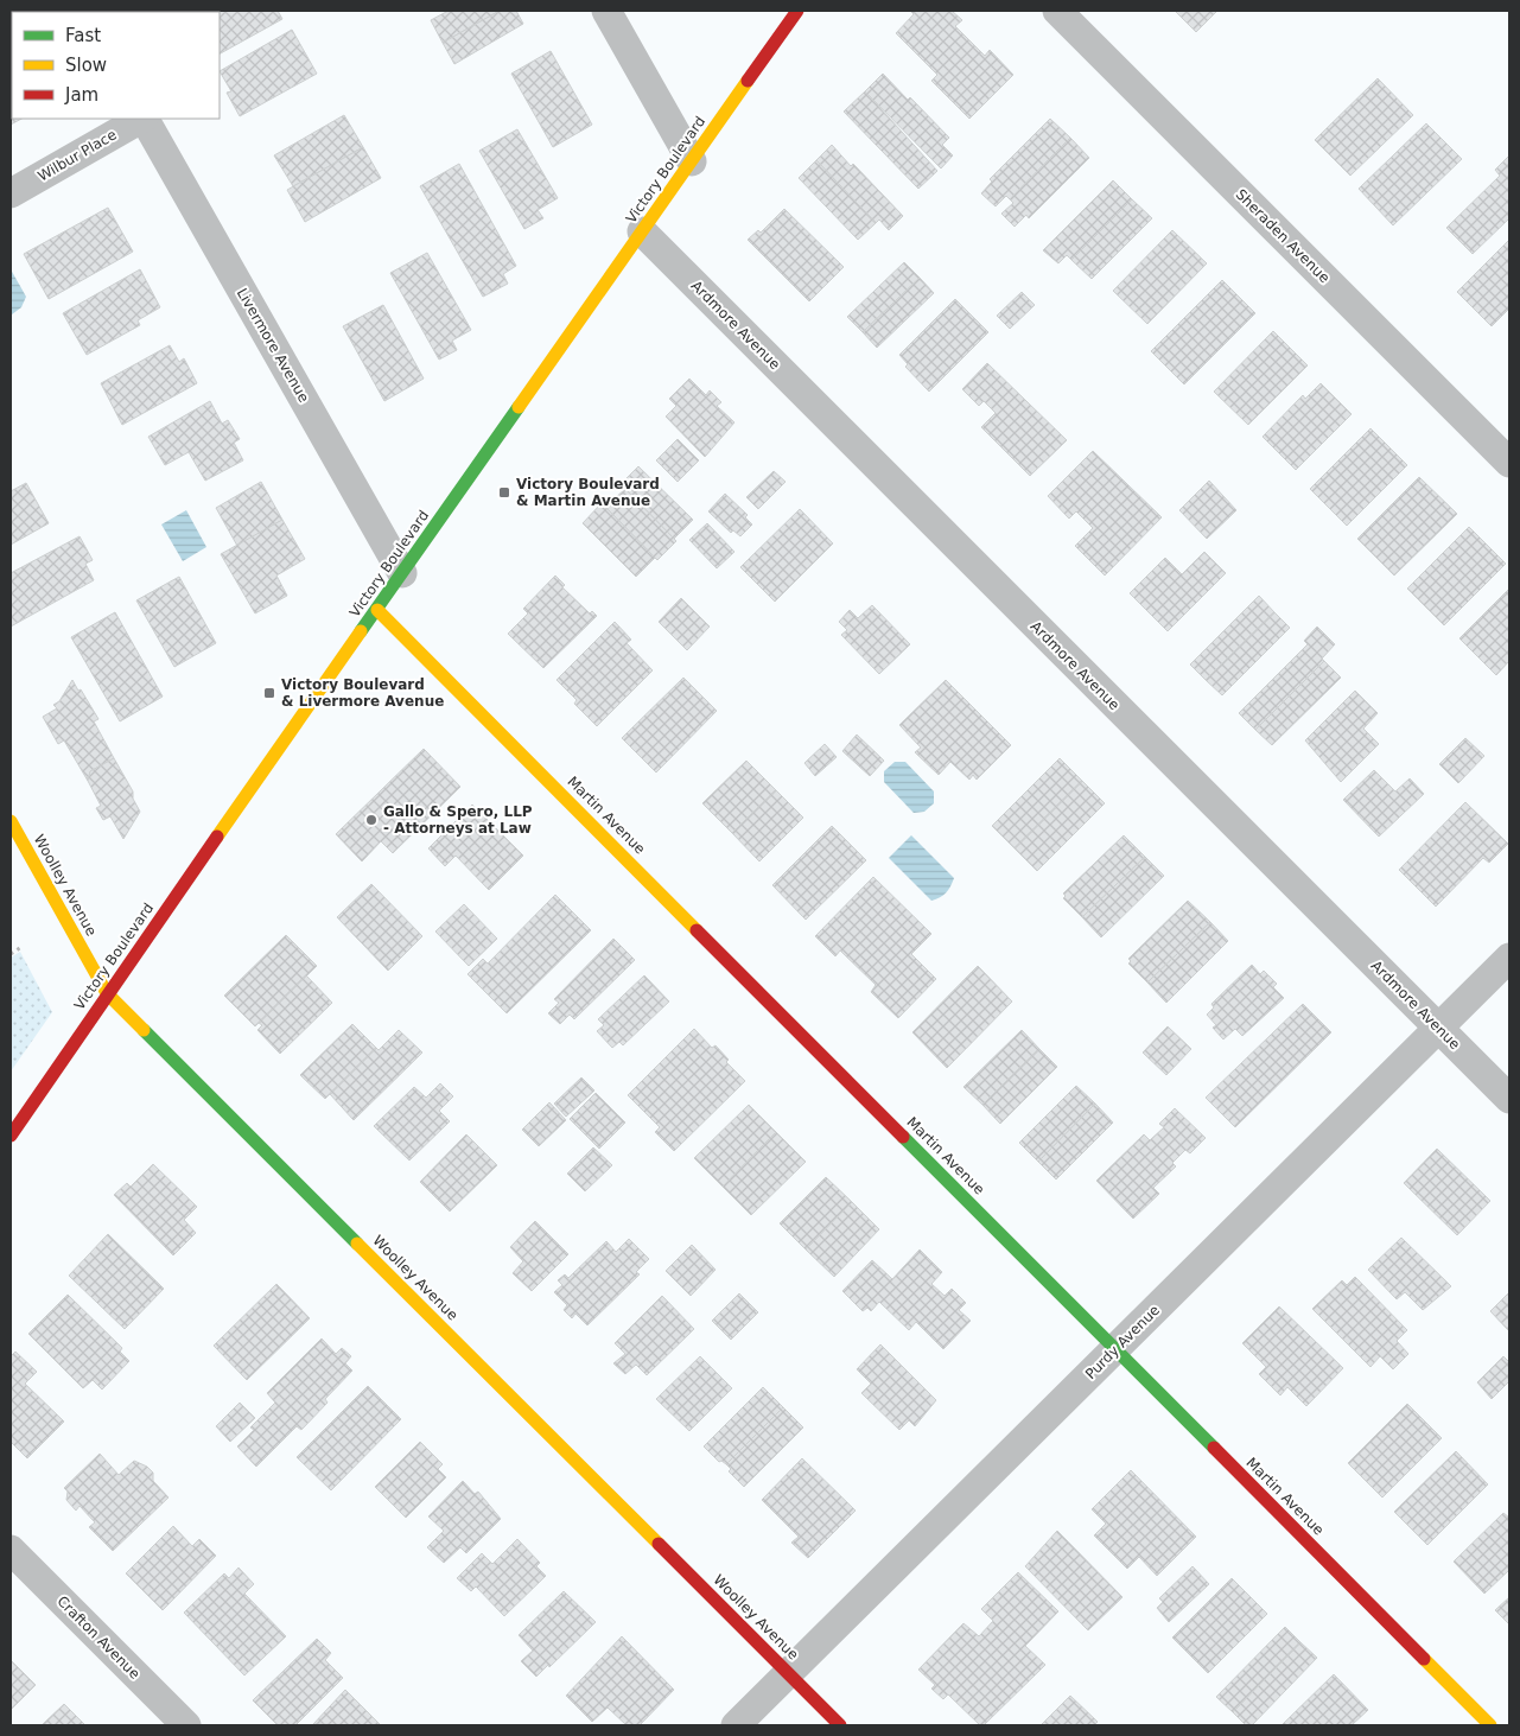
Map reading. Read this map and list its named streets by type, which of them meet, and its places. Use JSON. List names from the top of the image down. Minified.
{"streets":{"street":["Wilbur Place","Victory Boulevard","Sheraden Avenue","Ardmore Avenue","Livermore Avenue","Martin Avenue","Woolley Avenue","Purdy Avenue","Crafton Avenue"]},"crossings":[["Victory Boulevard","Ardmore Avenue"],["Victory Boulevard","Livermore Avenue"],["Victory Boulevard","Martin Avenue"],["Victory Boulevard","Woolley Avenue"],["Ardmore Avenue","Purdy Avenue"],["Martin Avenue","Purdy Avenue"],["Woolley Avenue","Purdy Avenue"]],"places":{"transit":["Victory Boulevard & Martin Avenue","Victory Boulevard & Livermore Avenue"],"other":["Gallo & Spero, LLP - Attorneys at Law"]},"legend":["Fast","Slow","Jam"]}
